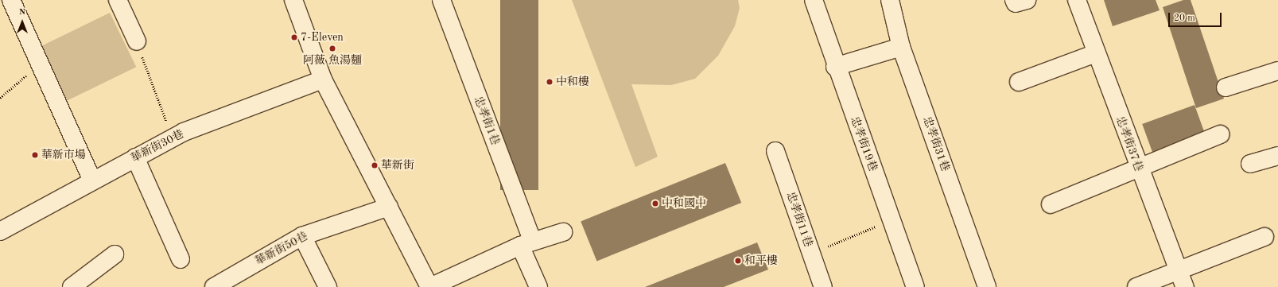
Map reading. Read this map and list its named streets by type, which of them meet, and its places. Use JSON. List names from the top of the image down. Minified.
{"streets":{"street":["忠孝街1巷","忠孝街19巷","忠孝街31巷","忠孝街37巷","華新街30巷","忠孝街11巷","華新街50巷"]},"places":["7-Eleven","阿薇 魚湯麵","中和樓","華新市場","華新街","中和國中","和平樓"],"scale_bar":"20 m","north":"top"}
